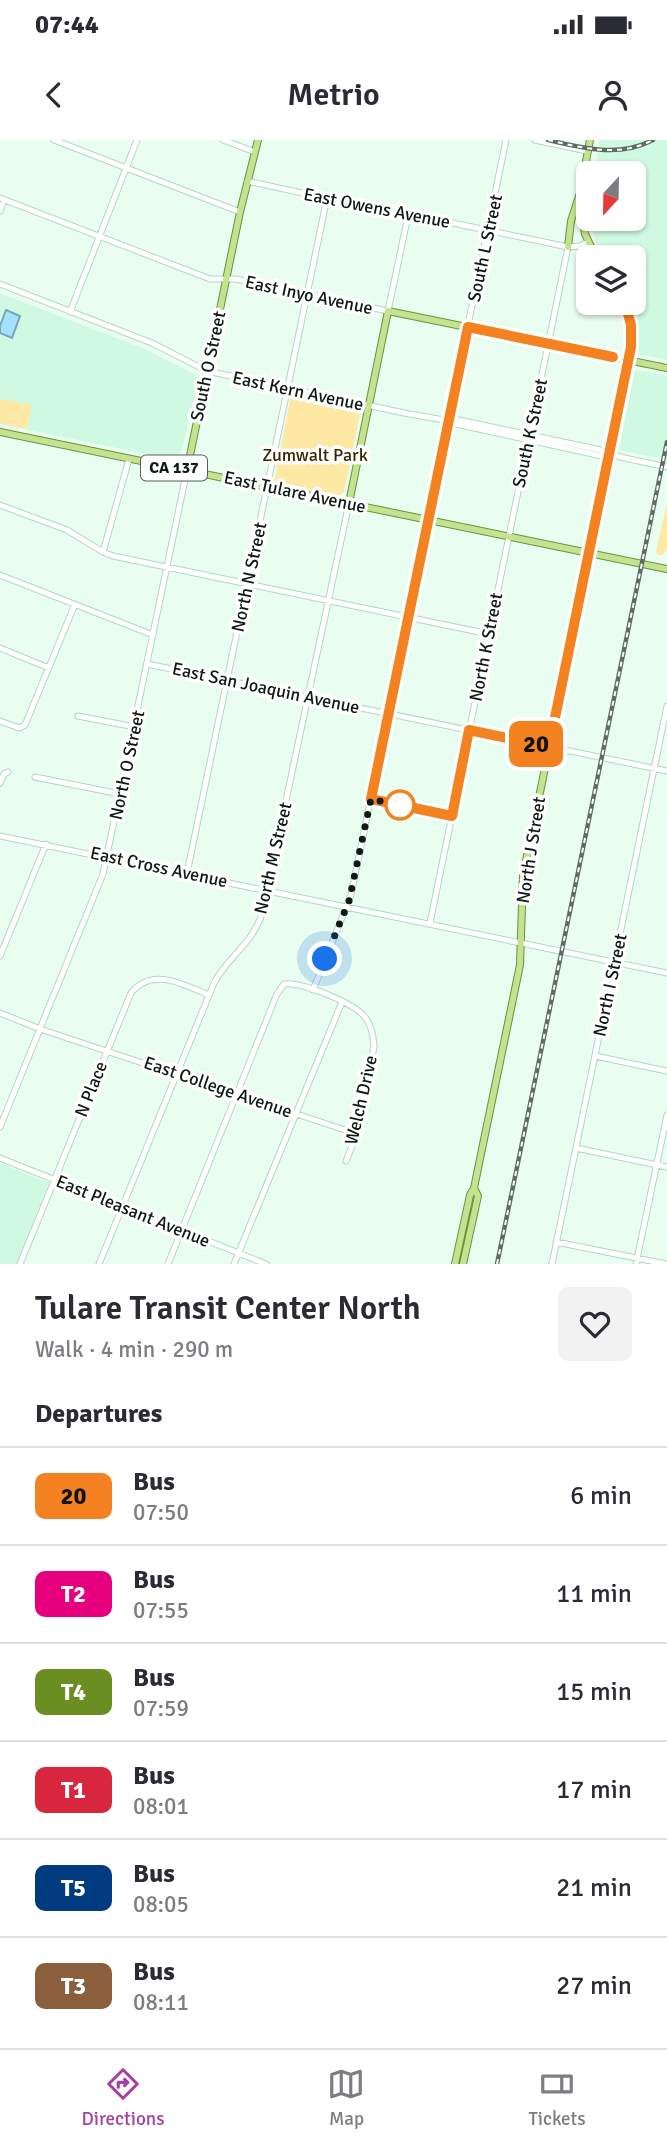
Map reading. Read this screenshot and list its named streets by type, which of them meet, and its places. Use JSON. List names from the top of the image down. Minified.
{"streets":{"main road":["East Inyo Avenue","South O Street","CA 137","East Tulare Avenue","North J Street"],"street":["East Owens Avenue","South L Street","East Kern Avenue","South K Street","North N Street","North K Street","East San Joaquin Avenue","North O Street","North M Street","East Cross Avenue","North I Street","East College Avenue","N Place","Welch Drive","East Pleasant Avenue"]},"crossings":[["East Owens Avenue","South L Street"],["East Owens Avenue","South O Street"],["East Owens Avenue","South K Street"],["East Owens Avenue","North N Street"],["South L Street","East Inyo Avenue"],["South L Street","East Kern Avenue"],["South L Street","East Tulare Avenue"],["South L Street","East San Joaquin Avenue"],["South L Street","East Cross Avenue"],["South L Street","Welch Drive"],["East Inyo Avenue","South O Street"],["East Inyo Avenue","South K Street"],["East Inyo Avenue","North N Street"],["East Inyo Avenue","North J Street"],["South O Street","East Kern Avenue"],["South O Street","East Tulare Avenue"],["South O Street","North O Street"],["East Kern Avenue","South K Street"],["East Kern Avenue","North N Street"],["East Kern Avenue","North J Street"],["South K Street","East Tulare Avenue"],["South K Street","North K Street"],["East Tulare Avenue","North N Street"],["East Tulare Avenue","North K Street"],["East Tulare Avenue","North O Street"],["East Tulare Avenue","North J Street"],["East Tulare Avenue","North M Street"],["North N Street","East San Joaquin Avenue"],["North N Street","East Cross Avenue"],["North K Street","East San Joaquin Avenue"],["North K Street","East Cross Avenue"],["East San Joaquin Avenue","North O Street"],["East San Joaquin Avenue","North J Street"],["East San Joaquin Avenue","North M Street"],["East San Joaquin Avenue","North I Street"],["North O Street","East Cross Avenue"],["North O Street","East College Avenue"],["North J Street","East Cross Avenue"],["North M Street","East Cross Avenue"],["North M Street","East College Avenue"],["North M Street","N Place"],["North M Street","East Pleasant Avenue"],["East Cross Avenue","North I Street"],["East College Avenue","N Place"],["East College Avenue","Welch Drive"],["N Place","East Pleasant Avenue"]],"parks":["Zumwalt Park"],"lines":["bus line 20"],"north":"bottom","page":{"status":"07:44","header":"Metrio","on_map":"20","heading":[["Tulare Transit Center North","Walk · 4 min · 290 m"],"Departures"],"list":[{"mark":"20","name":"Bus","note":"07:50","value":"6 min"},{"mark":"T2","name":"Bus","note":"07:55","value":"11 min"},{"mark":"T4","name":"Bus","note":"07:59","value":"15 min"},{"mark":"T1","name":"Bus","note":"08:01","value":"17 min"},{"mark":"T5","name":"Bus","note":"08:05","value":"21 min"},{"mark":"T3","name":"Bus","note":"08:11","value":"27 min"}],"tabs":["Directions","Map","Tickets"]}}
